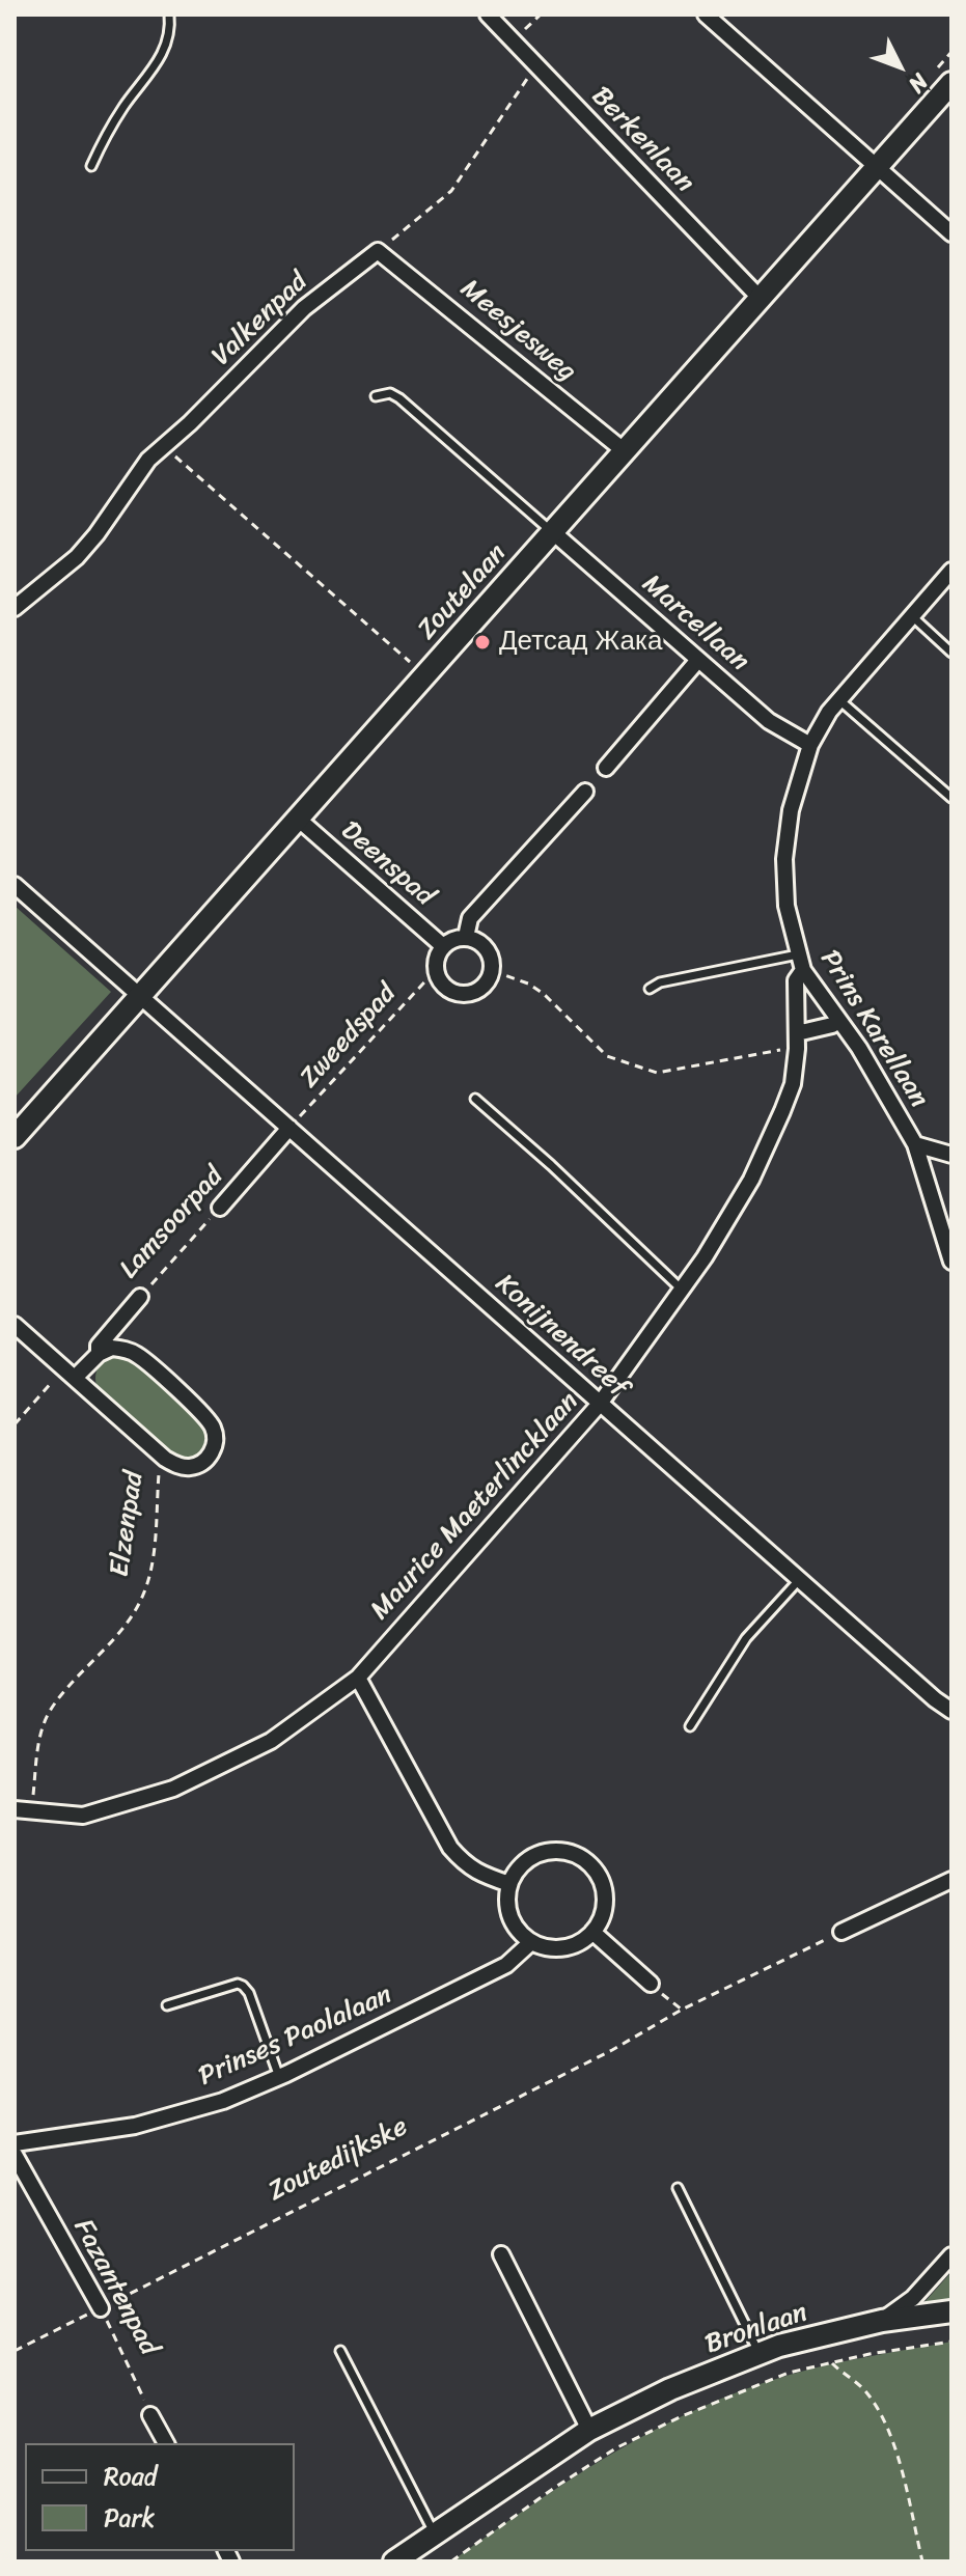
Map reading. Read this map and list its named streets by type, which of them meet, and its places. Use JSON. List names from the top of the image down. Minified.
{"streets":{"street":["Berkenlaan","Valkenpad","Meesjesweg","Zoutelaan","Marcellaan","Deenspad","Prins Karellaan","Lamsoorpad","Konijnendreef","Maurice Maeterlincklaan","Elzenpad","Prinses Paolalaan","Fazantenpad","Bronlaan"],"path":["Zweedspad","Zoutedijkske"]},"crossings":[["Berkenlaan","Zoutelaan"],["Valkenpad","Meesjesweg"],["Meesjesweg","Zoutelaan"],["Zoutelaan","Marcellaan"],["Zoutelaan","Deenspad"],["Zoutelaan","Konijnendreef"],["Marcellaan","Prins Karellaan"],["Deenspad","Zweedspad"],["Prins Karellaan","Maurice Maeterlincklaan"],["Zweedspad","Lamsoorpad"],["Zweedspad","Konijnendreef"],["Lamsoorpad","Konijnendreef"],["Lamsoorpad","Elzenpad"],["Konijnendreef","Maurice Maeterlincklaan"],["Maurice Maeterlincklaan","Elzenpad"],["Zoutedijkske","Fazantenpad"]],"places":["Детсад Жака"],"legend":["Road","Park"],"north":"bottom right"}
